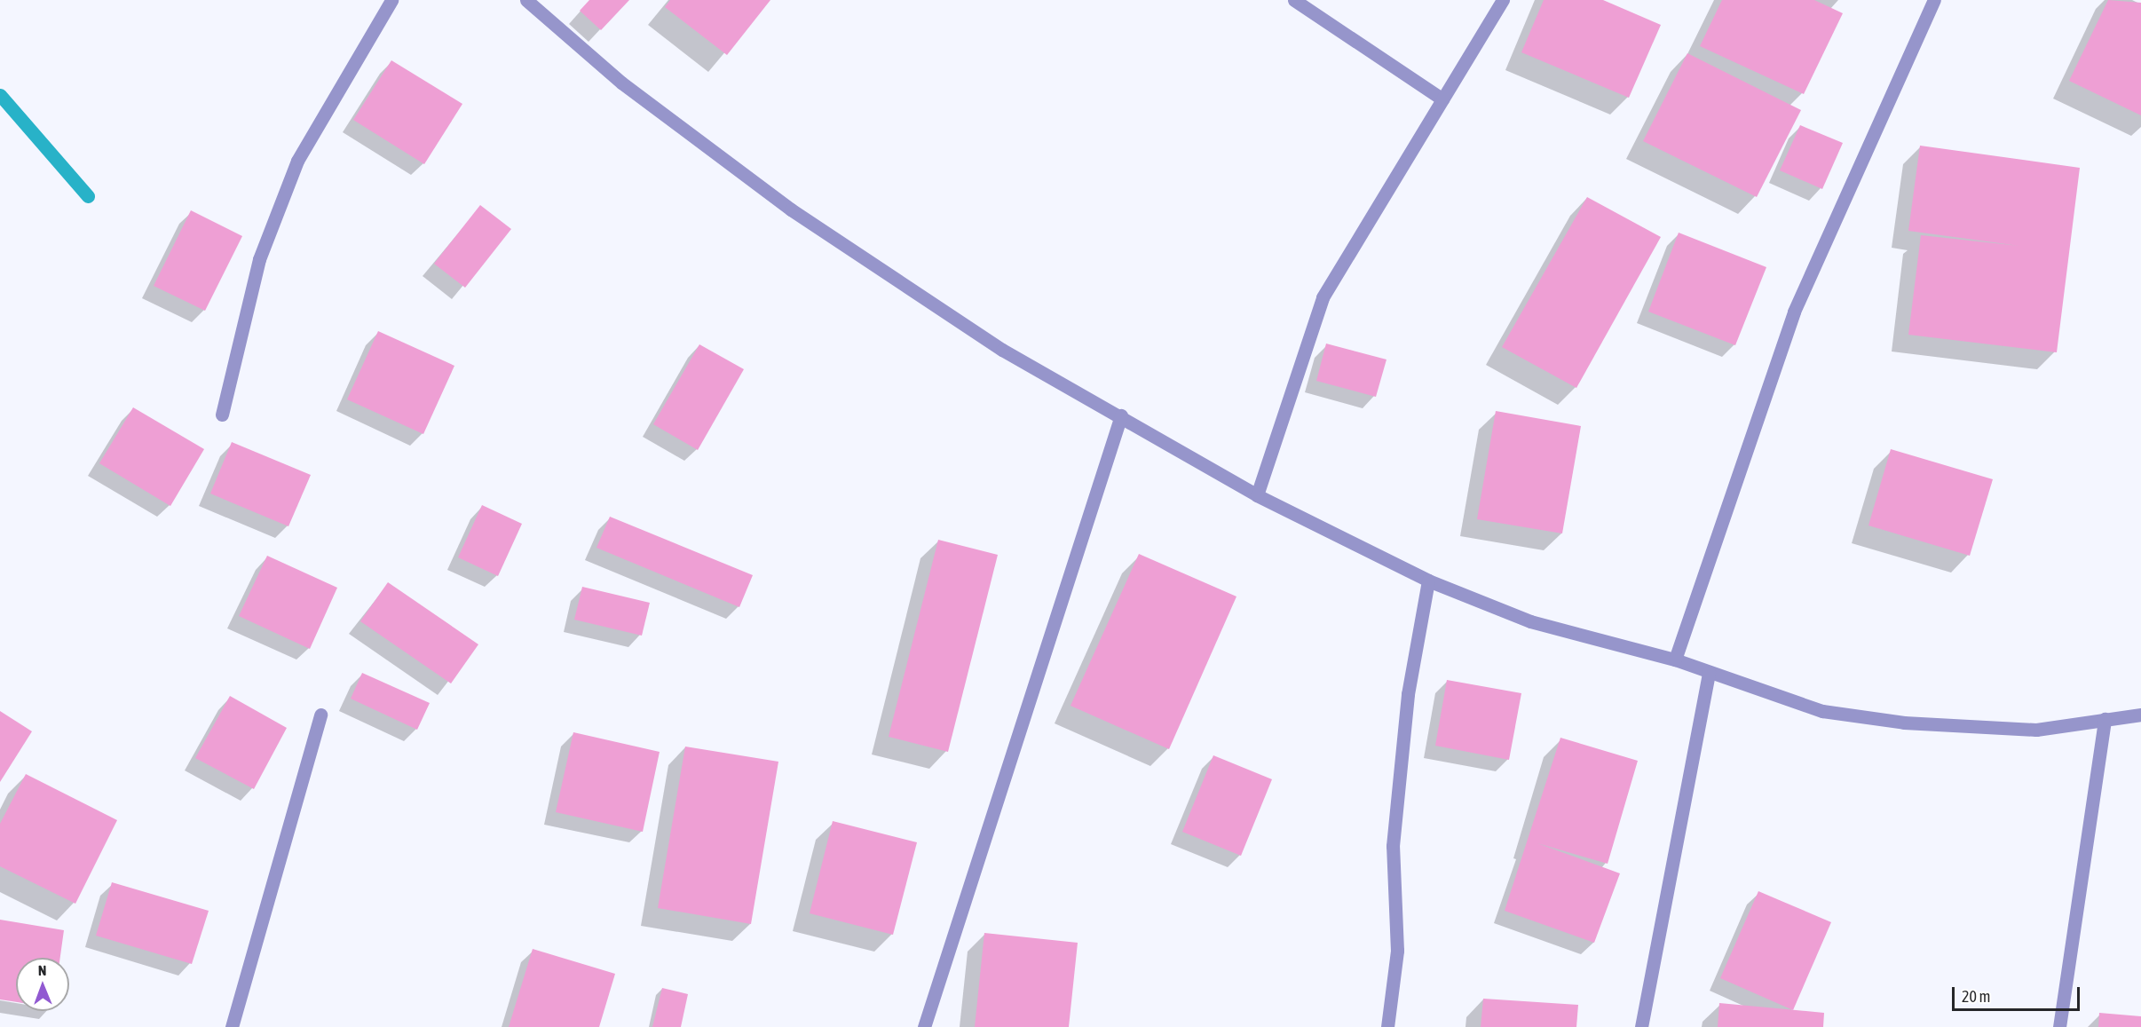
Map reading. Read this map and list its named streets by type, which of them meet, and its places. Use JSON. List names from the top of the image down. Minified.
{"scale_bar":"20 m","north":"top"}
